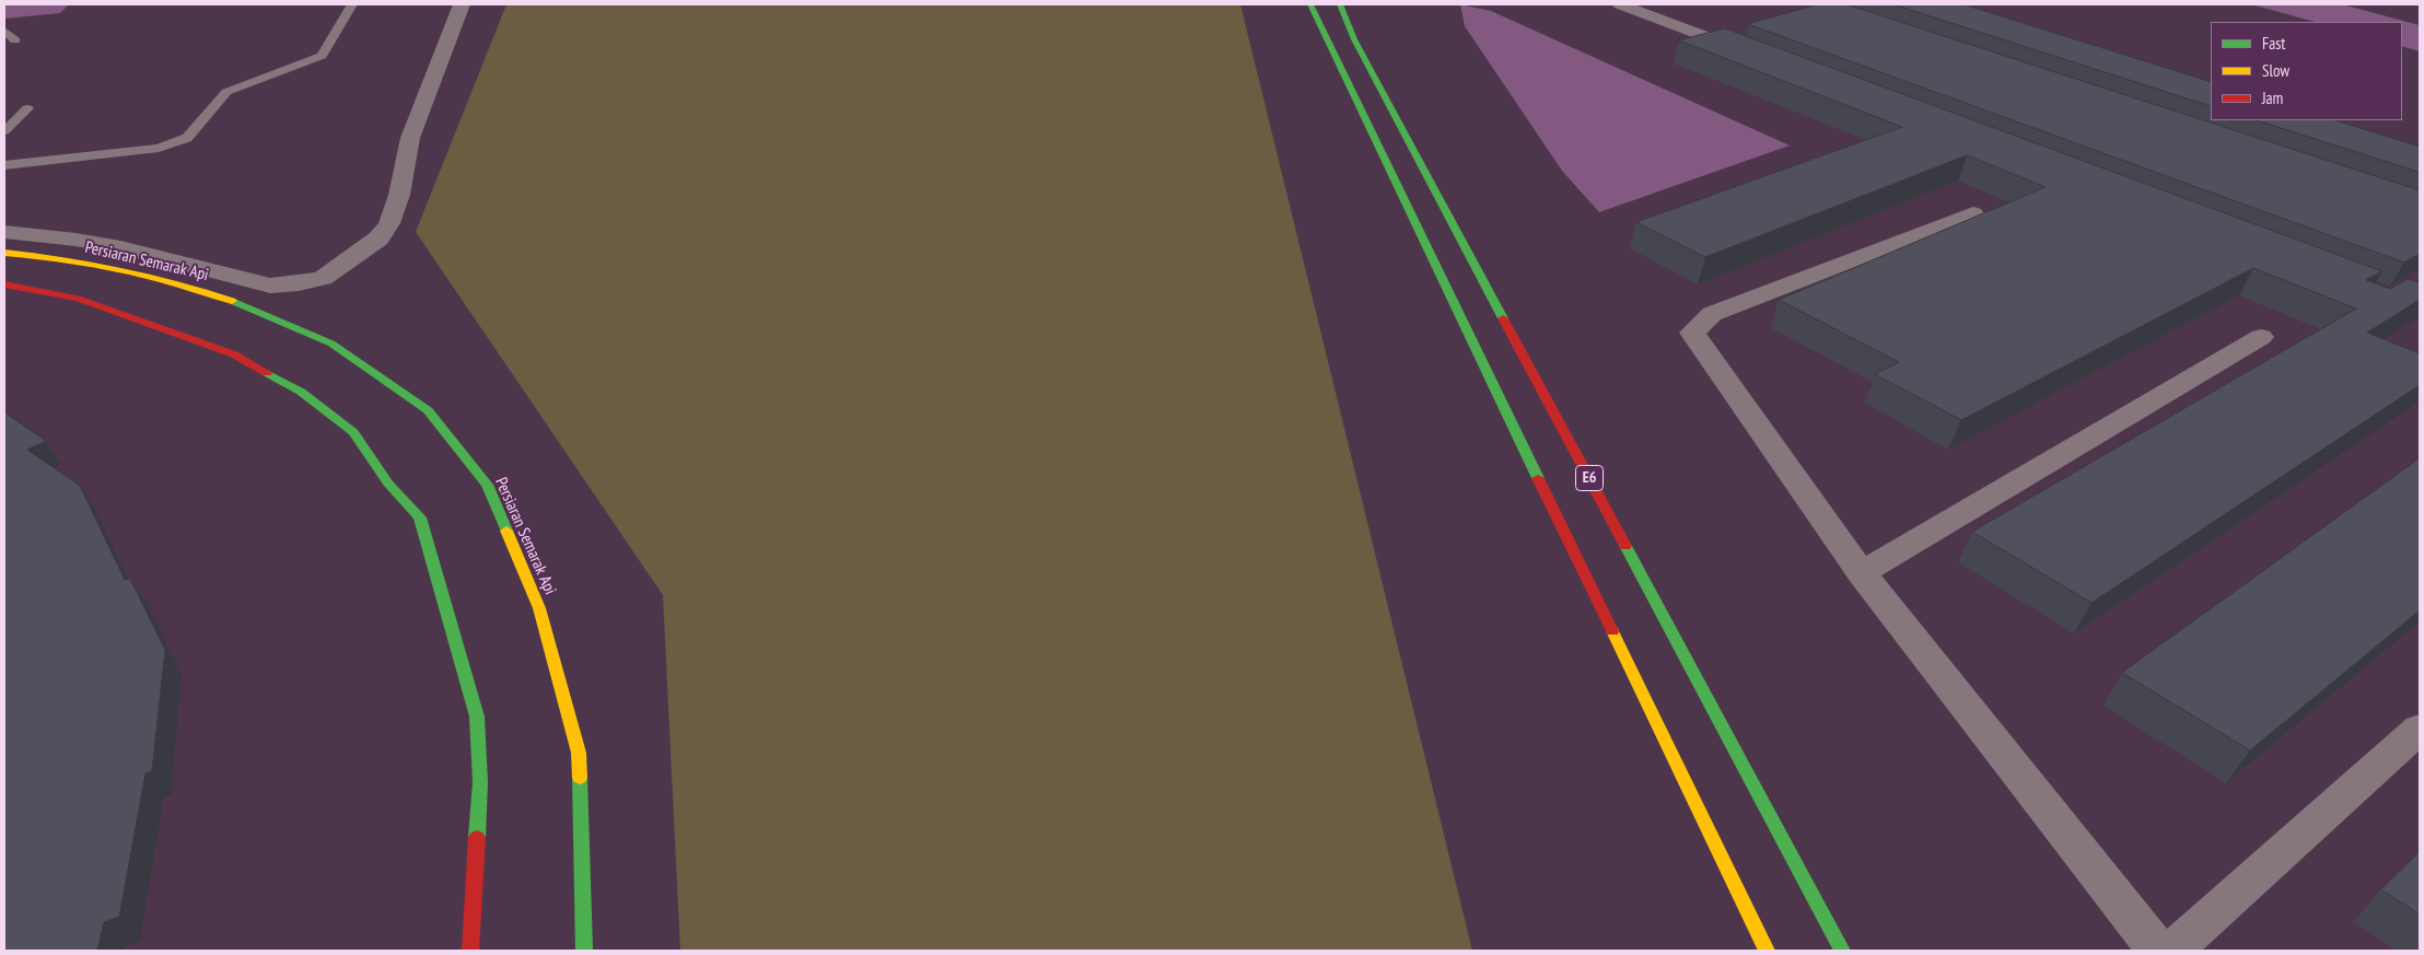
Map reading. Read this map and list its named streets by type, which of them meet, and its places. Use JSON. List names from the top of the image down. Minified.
{"streets":{"main road":["Persiaran Semarak Api","E6"]},"legend":["Fast","Slow","Jam"]}
